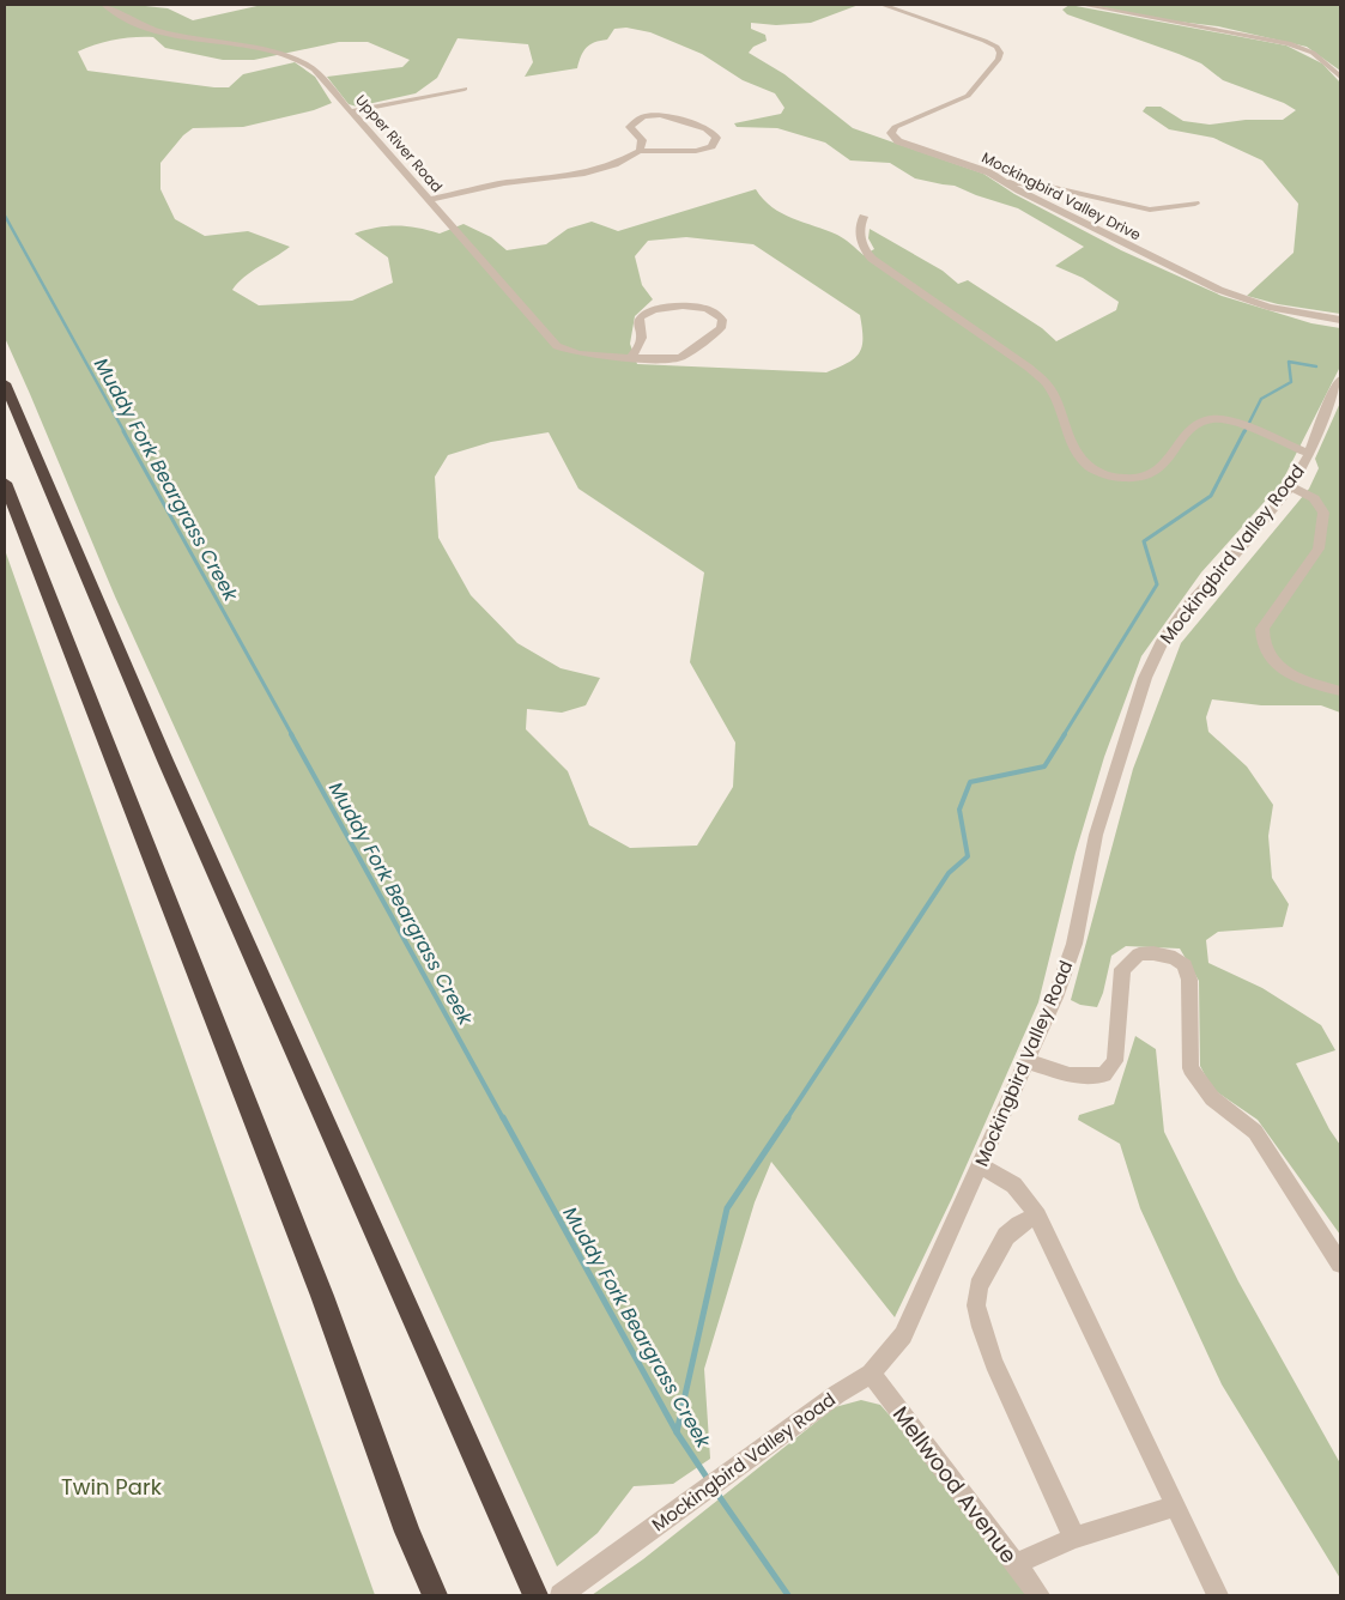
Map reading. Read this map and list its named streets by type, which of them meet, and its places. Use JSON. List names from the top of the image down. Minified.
{"streets":{"street":["Upper River Road","Mockingbird Valley Drive","Mockingbird Valley Road","Mellwood Avenue"]},"crossings":[["Mockingbird Valley Road","Mellwood Avenue"]],"water":["Muddy Fork Beargrass Creek"],"parks":["Twin Park"]}
